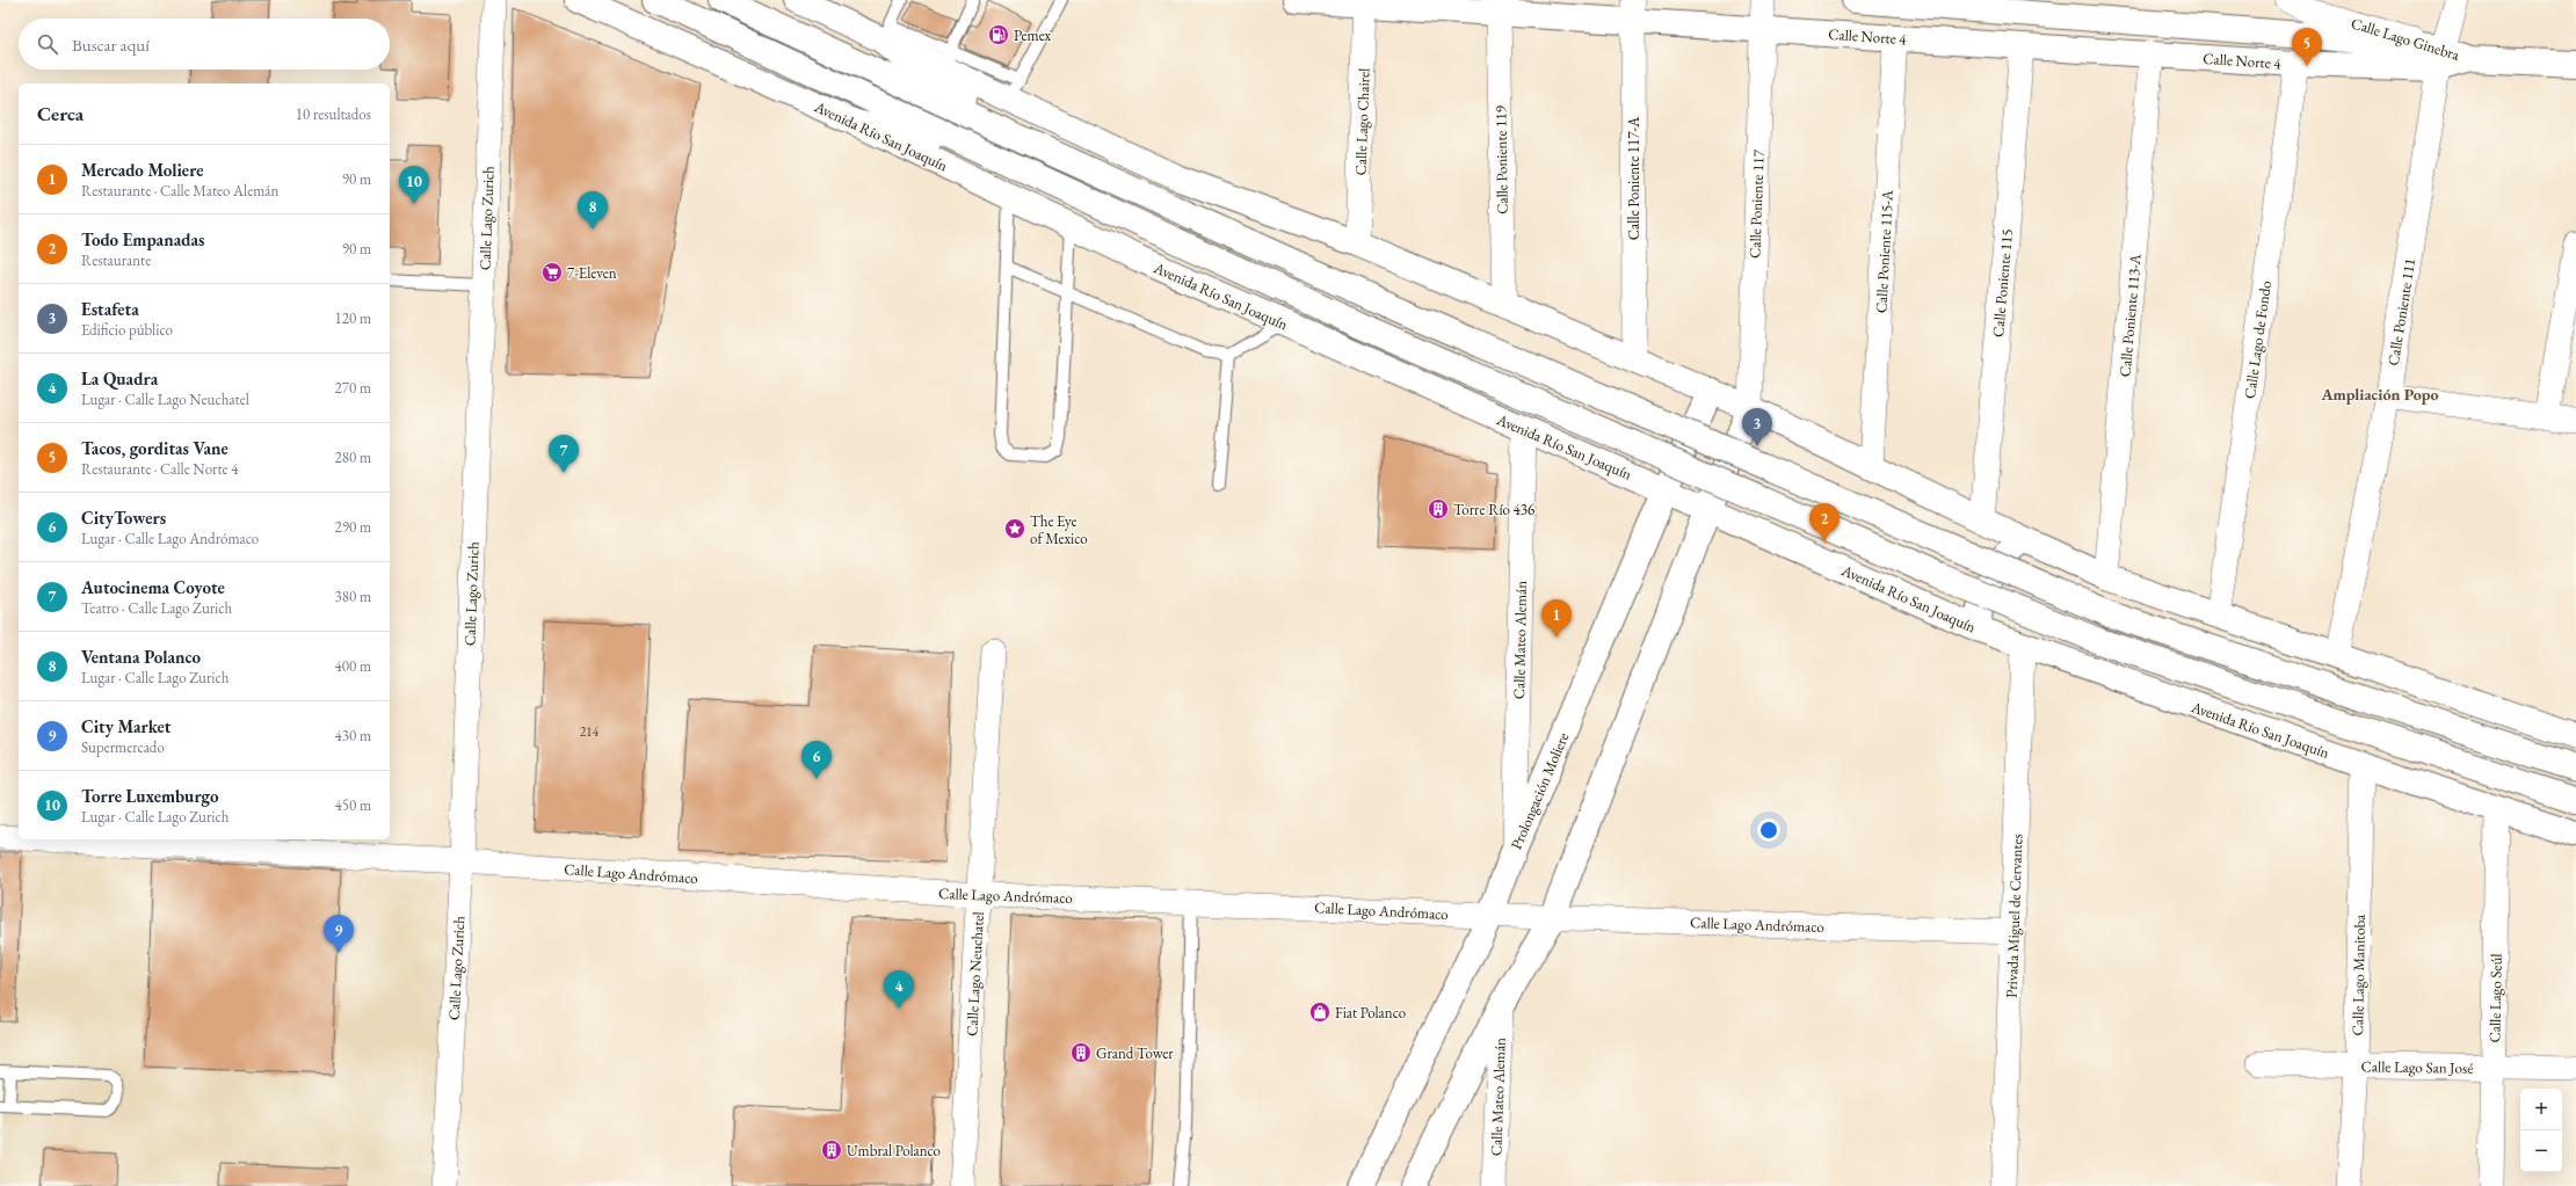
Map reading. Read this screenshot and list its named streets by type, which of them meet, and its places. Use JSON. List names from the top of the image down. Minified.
{"streets":{"main road":["Calle Norte 4","Calle Lago Ginebra","Avenida Río San Joaquín","Prolongación Moliere"],"street":["Calle Lago Chairel","Calle Poniente 119","Calle Poniente 117-A","Calle Poniente 117","Calle Lago Zurich","Calle Poniente 115-A","Calle Poniente 115","Calle Poniente 111","Calle Poniente 113-A","Calle Lago de Fondo","Calle Mateo Alemán","Calle Lago Andrómaco","Privada Miguel de Cervantes","Calle Lago Neuchatel","Calle Lago Manitoba","Calle Lago Seúl","Calle Lago San José"]},"crossings":[["Calle Norte 4","Calle Lago Ginebra"],["Calle Norte 4","Calle Lago Chairel"],["Calle Norte 4","Calle Poniente 119"],["Calle Norte 4","Calle Poniente 117-A"],["Calle Norte 4","Calle Poniente 117"],["Calle Norte 4","Calle Poniente 115-A"],["Calle Norte 4","Calle Poniente 115"],["Calle Norte 4","Calle Poniente 111"],["Calle Norte 4","Calle Poniente 113-A"],["Calle Norte 4","Calle Lago de Fondo"],["Calle Lago Ginebra","Calle Poniente 111"],["Avenida Río San Joaquín","Calle Mateo Alemán"],["Avenida Río San Joaquín","Prolongación Moliere"],["Avenida Río San Joaquín","Privada Miguel de Cervantes"],["Avenida Río San Joaquín","Calle Lago Manitoba"],["Avenida Río San Joaquín","Calle Lago Seúl"],["Calle Lago Zurich","Calle Lago Andrómaco"],["Calle Mateo Alemán","Prolongación Moliere"],["Prolongación Moliere","Calle Lago Andrómaco"],["Calle Lago Andrómaco","Privada Miguel de Cervantes"],["Calle Lago Andrómaco","Calle Lago Neuchatel"],["Calle Lago Manitoba","Calle Lago San José"],["Calle Lago Seúl","Calle Lago San José"]],"districts":["Ampliación Popo"],"places":{"fuel station":["Pemex"],"supermarket":["7-Eleven"],"building":["Torre Río 436","Grand Tower","Umbral Polanco"],"place":["The Eye of Mexico"],"shop":["Fiat Polanco"]},"house_numbers":["214"],"page":{"search":"Buscar aquí","pins":["5","10","8","3","7","2","1","6","9","4"],"heading":["Cerca","10 resultados"],"list":[{"mark":"1","name":"Mercado Moliere","note":"Restaurante · Calle Mateo Alemán","value":"90 m"},{"mark":"2","name":"Todo Empanadas","note":"Restaurante","value":"90 m"},{"mark":"3","name":"Estafeta","note":"Edificio público","value":"120 m"},{"mark":"4","name":"La Quadra","note":"Lugar · Calle Lago Neuchatel","value":"270 m"},{"mark":"5","name":"Tacos, gorditas Vane","note":"Restaurante · Calle Norte 4","value":"280 m"},{"mark":"6","name":"CityTowers","note":"Lugar · Calle Lago Andrómaco","value":"290 m"},{"mark":"7","name":"Autocinema Coyote","note":"Teatro · Calle Lago Zurich","value":"380 m"},{"mark":"8","name":"Ventana Polanco","note":"Lugar · Calle Lago Zurich","value":"400 m"},{"mark":"9","name":"City Market","note":"Supermercado","value":"430 m"},{"mark":"10","name":"Torre Luxemburgo","note":"Lugar · Calle Lago Zurich","value":"450 m"}],"map_buttons":["+","−"]}}
